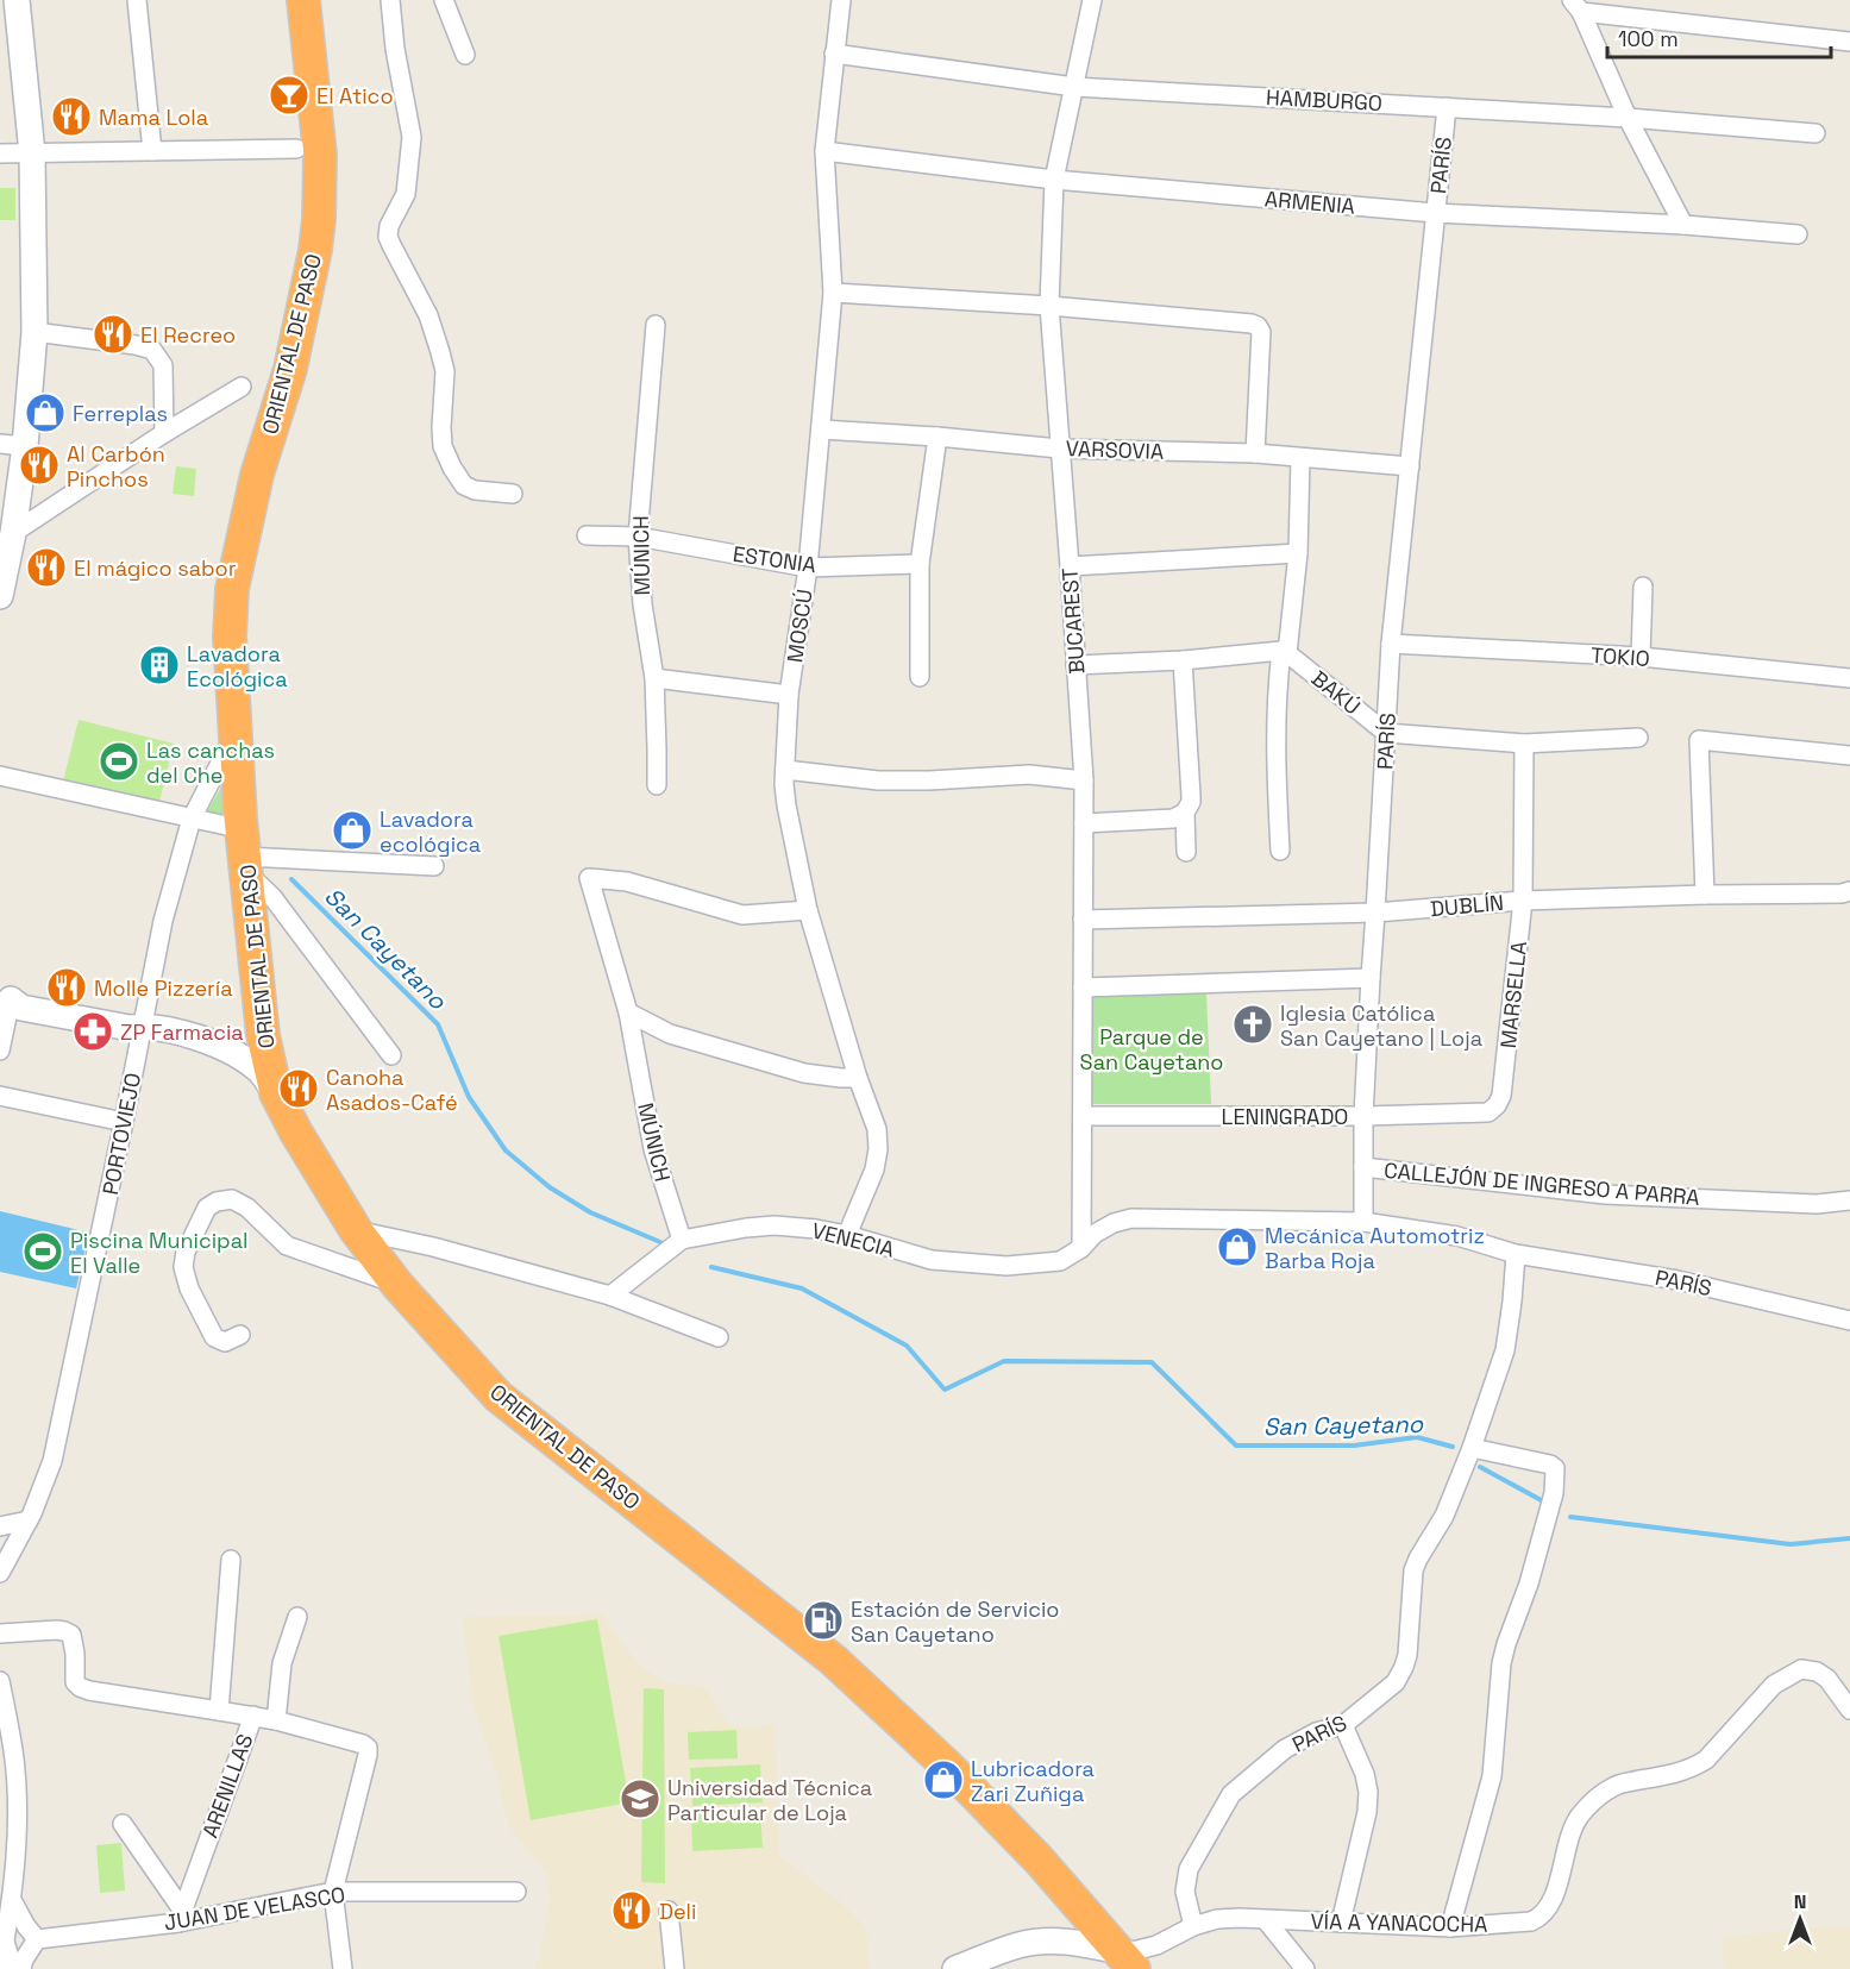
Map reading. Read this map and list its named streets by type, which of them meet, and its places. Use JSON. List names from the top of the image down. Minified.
{"streets":{"highway":["ORIENTAL DE PASO"],"street":["HAMBURGO","PARÍS","ARMENIA","VARSOVIA","MÚNICH","ESTONIA","BUCAREST","MOSCÚ","TOKIO","BAKÚ","DUBLÍN","MARSELLA","LENINGRADO","PORTOVIEJO","CALLEJÓN DE INGRESO A PARRA","VENECIA","ARENILLAS","JUAN DE VELASCO","VÍA A YANACOCHA"]},"crossings":[["HAMBURGO","PARÍS"],["HAMBURGO","BUCAREST"],["HAMBURGO","MOSCÚ"],["PARÍS","ARMENIA"],["PARÍS","VARSOVIA"],["PARÍS","TOKIO"],["PARÍS","BAKÚ"],["PARÍS","DUBLÍN"],["PARÍS","LENINGRADO"],["PARÍS","CALLEJÓN DE INGRESO A PARRA"],["PARÍS","VENECIA"],["PARÍS","VÍA A YANACOCHA"],["ARMENIA","BUCAREST"],["ARMENIA","MOSCÚ"],["ORIENTAL DE PASO","PORTOVIEJO"],["VARSOVIA","BUCAREST"],["VARSOVIA","MOSCÚ"],["MÚNICH","ESTONIA"],["MÚNICH","MOSCÚ"],["MÚNICH","VENECIA"],["ESTONIA","MOSCÚ"],["BUCAREST","DUBLÍN"],["BUCAREST","LENINGRADO"],["BUCAREST","VENECIA"],["MOSCÚ","VENECIA"],["DUBLÍN","MARSELLA"],["MARSELLA","LENINGRADO"],["ARENILLAS","JUAN DE VELASCO"]],"water":["San Cayetano"],"parks":["Parque de San Cayetano"],"places":{"bar":["El Atico"],"restaurant":["Mama Lola","El Recreo","Al Carbón Pinchos","El mágico sabor","Molle Pizzería","Canoha Asados-Café","Deli"],"shop":["Ferreplas","Lavadora ecológica","Mecánica Automotriz Barba Roja","Lubricadora Zari Zuñiga"],"building":["Lavadora Ecológica"],"sports":["Las canchas del Che","Piscina Municipal El Valle"],"church":["Iglesia Católica San Cayetano | Loja"],"pharmacy":["ZP Farmacia"],"fuel station":["Estación de Servicio San Cayetano"],"school or university":["Universidad Técnica Particular de Loja"]},"scale_bar":"100 m","north":"top"}
